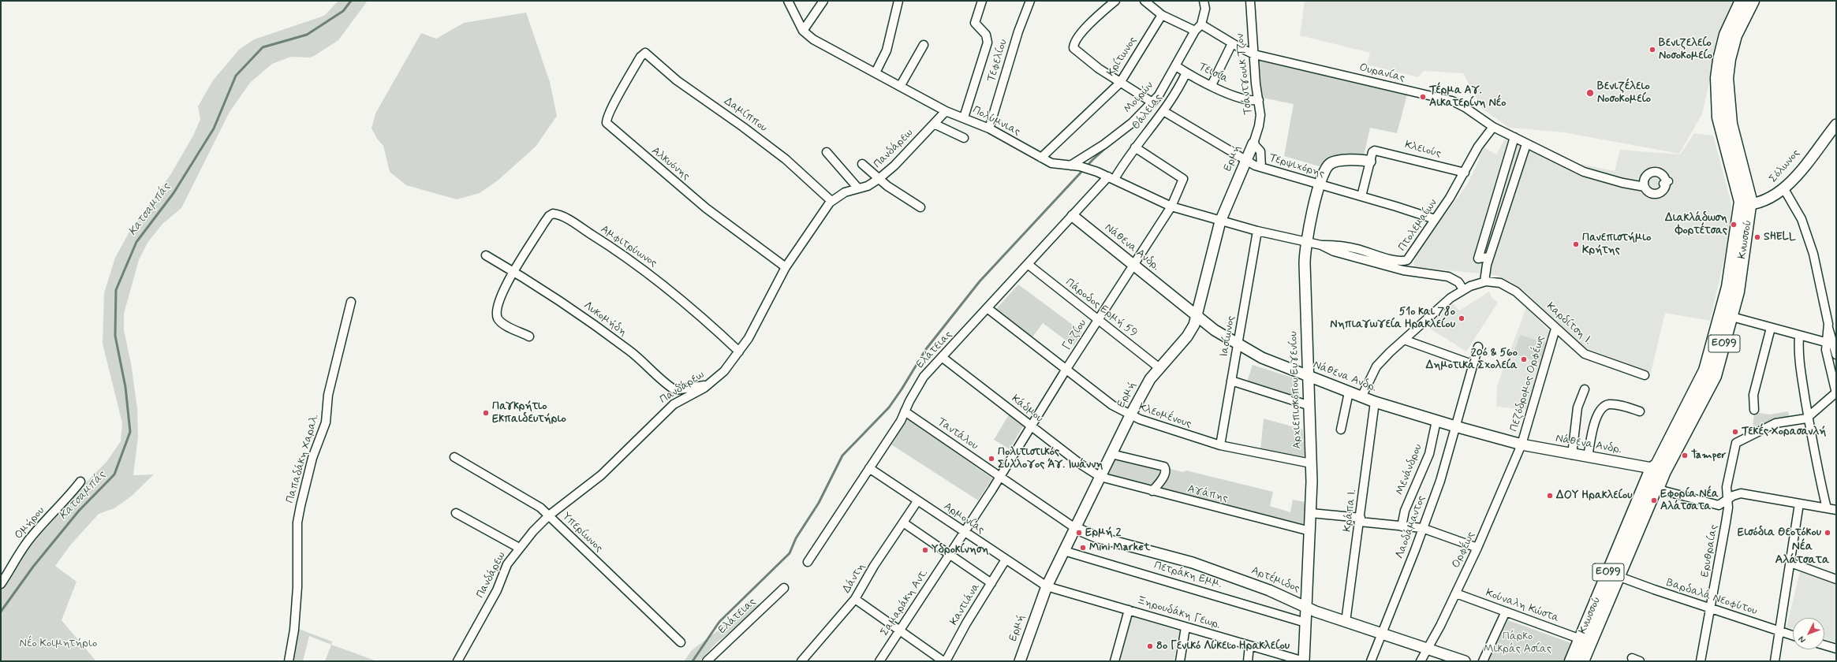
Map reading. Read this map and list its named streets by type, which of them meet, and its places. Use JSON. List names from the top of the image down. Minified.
{"streets":{"main road":["Κνωσσού","ΕΟ99"],"street":["Κρίτωνος","Τεφελίου","Τεισία","Ουρανίας","Τσάντγουικ Τζον","Μοιρών","Θάλειας","Δαμίππου","Πολύμνιας","Πανδάρεω","Κλειούς","Ερμή","Αλκυόνης","Τερψιχόρης","Σόλωνος","Πτολεμαίων","Αμφιτρύωνος","Νάθενα Ανδρ.","Πάροδος Ερμή 59","Λυκομήδη","Καρδίτση Ι.","Γαζίου","Ιασίωνος","Ελάτειας","Πεζόδρομος Ορφέως","Αρχιεπισκόπου Ευγενίου","Κάδμου","Κλεομένους","Ταντάλου","Παπαδάκη Χαραλ.","Μενάνδρου","Αγάπης","Κράπα Ι.","Αρμονίας","Ομήρου","Λαοδάμαντος","Υπερίωνος","Ορφέως","Ερυθραίας","Πετράκη Εμμ.","Δάντη","Αρτέμιδος","Βαρδαλά Νεοφύτου","Σαμαράκη Αντ.","Καντιάνα","Κούναλη Κώστα","Ξηρουδάκη Γεωρ."]},"crossings":[["Κρίτωνος","Πολύμνιας"],["Τεφελίου","Πολύμνιας"],["Τεισία","Τσάντγουικ Τζον"],["Τεισία","Μοιρών"],["Τεισία","Θάλειας"],["Ουρανίας","Τσάντγουικ Τζον"],["Ουρανίας","Μοιρών"],["Ουρανίας","Πτολεμαίων"],["Τσάντγουικ Τζον","Ερμή"],["Μοιρών","Πολύμνιας"],["Θάλειας","Πολύμνιας"],["Θάλειας","Τερψιχόρης"],["Θάλειας","Γαζίου"],["Θάλειας","Ελάτειας"],["Δαμίππου","Πανδάρεω"],["Δαμίππου","Αλκυόνης"],["Πολύμνιας","Πανδάρεω"],["Πολύμνιας","Ερμή"],["Πολύμνιας","Πτολεμαίων"],["Πολύμνιας","Γαζίου"],["Πολύμνιας","Ελάτειας"],["Πανδάρεω","Αλκυόνης"],["Πανδάρεω","Αμφιτρύωνος"],["Πανδάρεω","Λυκομήδη"],["Πανδάρεω","Υπερίωνος"],["Κλειούς","Πτολεμαίων"],["Κλειούς","Αρχιεπισκόπου Ευγενίου"],["Ερμή","Τερψιχόρης"],["Ερμή","Πτολεμαίων"],["Ερμή","Νάθενα Ανδρ."],["Ερμή","Πάροδος Ερμή 59"],["Ερμή","Κάδμου"],["Ερμή","Κλεομένους"],["Ερμή","Ταντάλου"],["Ερμή","Αγάπης"],["Ερμή","Αρμονίας"],["Ερμή","Πετράκη Εμμ."],["Ερμή","Αρτέμιδος"],["Ερμή","Ξηρουδάκη Γεωρ."],["Τερψιχόρης","Πτολεμαίων"],["Τερψιχόρης","Αρχιεπισκόπου Ευγενίου"],["Σόλωνος","Κνωσσού"],["Πτολεμαίων","Καρδίτση Ι."],["Πτολεμαίων","Ιασίωνος"],["Πτολεμαίων","Αρχιεπισκόπου Ευγενίου"],["Κνωσσού","Νάθενα Ανδρ."],["Κνωσσού","ΕΟ99"],["Κνωσσού","Βαρδαλά Νεοφύτου"],["Κνωσσού","Κούναλη Κώστα"],["Αμφιτρύωνος","Λυκομήδη"],["Νάθενα Ανδρ.","Καρδίτση Ι."],["Νάθενα Ανδρ.","Γαζίου"],["Νάθενα Ανδρ.","Ιασίωνος"],["Νάθενα Ανδρ.","ΕΟ99"],["Νάθενα Ανδρ.","Ελάτειας"],["Νάθενα Ανδρ.","Πεζόδρομος Ορφέως"],["Νάθενα Ανδρ.","Αρχιεπισκόπου Ευγενίου"],["Νάθενα Ανδρ.","Μενάνδρου"],["Νάθενα Ανδρ.","Κράπα Ι."],["Νάθενα Ανδρ.","Λαοδάμαντος"],["Νάθενα Ανδρ.","Ορφέως"],["Πάροδος Ερμή 59","Γαζίου"],["Πάροδος Ερμή 59","Ελάτειας"],["Καρδίτση Ι.","Πεζόδρομος Ορφέως"],["Γαζίου","Κάδμου"],["Γαζίου","Κλεομένους"],["Γαζίου","Ταντάλου"],["Γαζίου","Σαμαράκη Αντ."],["Ιασίωνος","Κλεομένους"],["Ελάτειας","Κάδμου"],["Ελάτειας","Κλεομένους"],["Ελάτειας","Ταντάλου"],["Ελάτειας","Αρμονίας"],["Πεζόδρομος Ορφέως","Ορφέως"],["Αρχιεπισκόπου Ευγενίου","Κλεομένους"],["Αρχιεπισκόπου Ευγενίου","Αγάπης"],["Αρχιεπισκόπου Ευγενίου","Πετράκη Εμμ."],["Αρχιεπισκόπου Ευγενίου","Αρτέμιδος"],["Αρχιεπισκόπου Ευγενίου","Ξηρουδάκη Γεωρ."],["Κάδμου","Αγάπης"],["Ταντάλου","Αρτέμιδος"],["Ταντάλου","Σαμαράκη Αντ."],["Κράπα Ι.","Αρτέμιδος"],["Αρμονίας","Δάντη"],["Αρμονίας","Σαμαράκη Αντ."],["Αρμονίας","Καντιάνα"],["Αρμονίας","Ξηρουδάκη Γεωρ."],["Λαοδάμαντος","Αρτέμιδος"],["Ορφέως","Αρτέμιδος"],["Ορφέως","Κούναλη Κώστα"],["Ερυθραίας","Βαρδαλά Νεοφύτου"]],"districts":["Νέα Αλάτσατα"],"water":["Κατσαμπάς"],"parks":["Πάρκο Μικράς Ασίας","Νέο Κοιμητήριο"],"places":["Βενιζελείο Νοσοκομείο","Βενιζέλειο Νοσοκομείο","Τέρμα Αγ. Αικατερίνη Νέο","Διακλάδωση Φορτέτσας","SHELL","Πανεπιστήμιο Κρήτης","51ο και 78ο Νηπιαγωγεία Ηρακλείου","20ό & 56ο Δημοτικά Σχολεία","Παγκρήτιο Εκπαιδευτήριο","Τεκές Χορασανλή","Tamper","Πολιτιστικός Σύλλογος Άγ. Ιωάννη","ΔΟΥ Ηρακλείου","Εφορία Νέα Αλάτσατα","Ερμή 2","Εισόδια Θεοτόκου","Mini Market","Υδροκίνηση","8ο Γενικό Λύκειο Ηρακλείου"],"north":"bottom left"}
